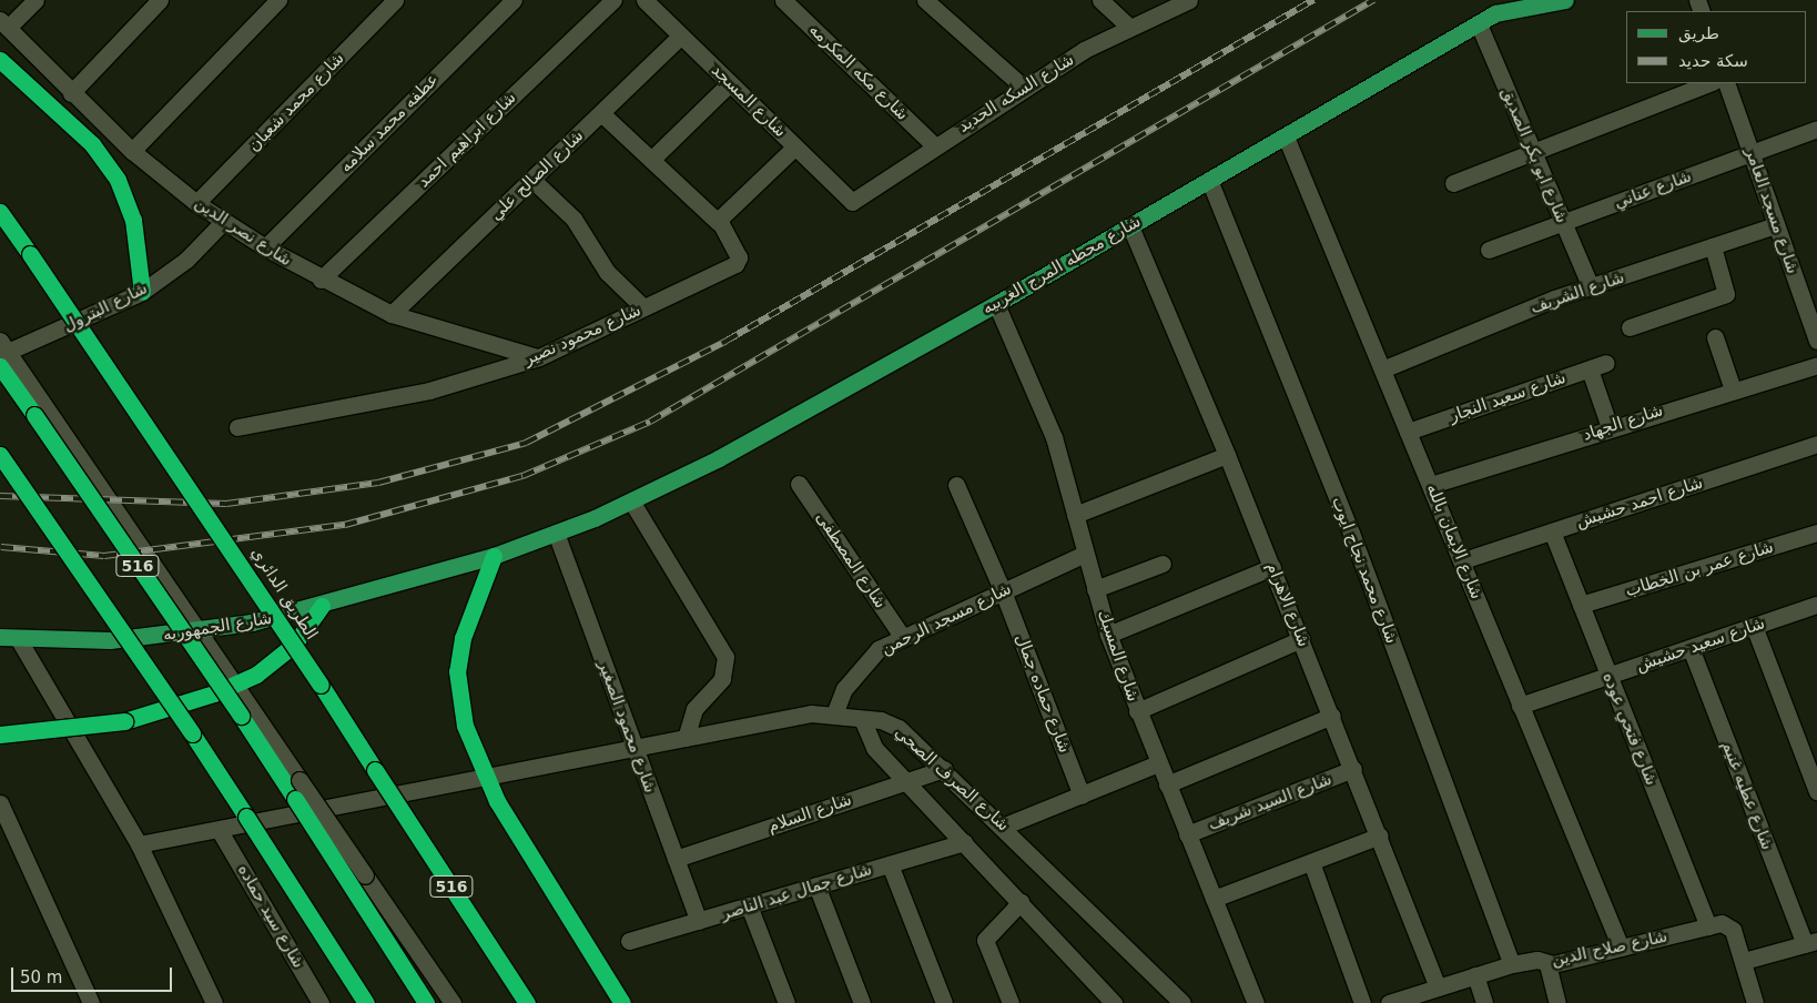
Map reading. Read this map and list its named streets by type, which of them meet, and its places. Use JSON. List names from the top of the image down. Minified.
{"streets":{"highway":["516","الطريق الدائري"],"main road":["شارع محطه المرج الغربيه","شارع الجمهوريه"],"street":["شارع مكه المكرمه","شارع السكه الحديد","شارع المسجد","شارع محمد شعبان","عطفه محمد سلامه","شارع ابراهيم احمد","شارع ابو بكر الصديق","شارع الصالح علي","شارع عناني","شارع مسجد العامر","شارع نصر الدين","شارع الشريف","شارع البترول","شارع محمود نصير","شارع سعيد النجار","شارع الجهاد","شارع احمد حشيش","شارع الايمان بالله","شارع المصطفى","شارع عمر بن الخطاب","شارع محمد نجاح ايوب","شارع الاهرام","شارع مسجد الرحمن","شارع سعيد حشيش","شارع المسبك","شارع حماده جمال","شارع محمود الصغير","شارع فتحي عوده","شارع الصرف الصحي","شارع عطيه غنيم","شارع السيد شريف","شارع السلام","شارع جمال عبد الناصر","شارع سيد حماده","شارع صلاح الدين"]},"crossings":[["شارع مكه المكرمه","شارع السكه الحديد"],["شارع السكه الحديد","شارع المسجد"],["شارع المسجد","شارع الصالح علي"],["شارع محمد شعبان","شارع نصر الدين"],["عطفه محمد سلامه","شارع نصر الدين"],["شارع ابراهيم احمد","شارع نصر الدين"],["شارع ابو بكر الصديق","شارع عناني"],["شارع ابو بكر الصديق","شارع محطه المرج الغربيه"],["شارع ابو بكر الصديق","شارع الشريف"],["شارع الصالح علي","شارع نصر الدين"],["شارع عناني","شارع مسجد العامر"],["شارع مسجد العامر","شارع الشريف"],["شارع نصر الدين","شارع البترول"],["شارع نصر الدين","شارع محمود نصير"],["شارع محطه المرج الغربيه","شارع الايمان بالله"],["شارع محطه المرج الغربيه","شارع محمد نجاح ايوب"],["شارع محطه المرج الغربيه","شارع الاهرام"],["شارع محطه المرج الغربيه","شارع الجمهوريه"],["شارع محطه المرج الغربيه","شارع المسبك"],["شارع محطه المرج الغربيه","شارع محمود الصغير"],["شارع الشريف","شارع الايمان بالله"],["شارع سعيد النجار","شارع الايمان بالله"],["شارع الجهاد","شارع الايمان بالله"],["شارع احمد حشيش","شارع الايمان بالله"],["شارع احمد حشيش","شارع فتحي عوده"],["شارع الايمان بالله","شارع سعيد حشيش"],["شارع الايمان بالله","شارع صلاح الدين"],["شارع المصطفى","شارع مسجد الرحمن"],["شارع عمر بن الخطاب","شارع فتحي عوده"],["شارع محمد نجاح ايوب","شارع صلاح الدين"],["شارع الاهرام","شارع السيد شريف"],["شارع الاهرام","شارع صلاح الدين"],["شارع مسجد الرحمن","شارع المسبك"],["شارع مسجد الرحمن","شارع حماده جمال"],["شارع الجمهوريه","شارع محمود الصغير"],["شارع سعيد حشيش","شارع فتحي عوده"],["شارع سعيد حشيش","شارع عطيه غنيم"],["شارع المسبك","شارع السيد شريف"],["شارع محمود الصغير","شارع السلام"],["شارع محمود الصغير","شارع جمال عبد الناصر"],["شارع فتحي عوده","شارع صلاح الدين"],["شارع الصرف الصحي","شارع السلام"],["شارع الصرف الصحي","شارع جمال عبد الناصر"]],"legend":["طريق","سكة حديد"],"scale_bar":"50 m"}
